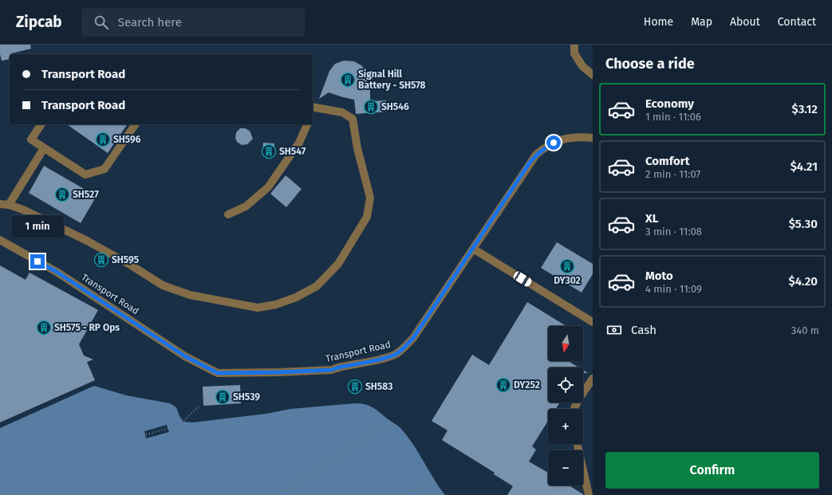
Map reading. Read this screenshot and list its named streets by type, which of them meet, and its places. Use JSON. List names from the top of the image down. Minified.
{"streets":{"lane":["Transport Road"]},"places":{"building":["Signal Hill Battery - SH578","SH546","SH596","SH547","SH527","SH595","DY302","SH575 - RP Ops","DY252","SH583","SH539"]},"north":"bottom","page":{"header":"Zipcab","search":"Search here","nav":["Home","Map","About","Contact"],"heading":"Choose a ride","banner":["Transport Road","Transport Road"],"list":[{"name":"Economy","note":"1 min · 11:06","value":"$3.12"},{"name":"Comfort","note":"2 min · 11:07","value":"$4.21"},{"name":"XL","note":"3 min · 11:08","value":"$5.30"},{"name":"Moto","note":"4 min · 11:09","value":"$4.20"}],"bubble":"1 min","pay":["Cash","340 m"],"map_buttons":["+","−"],"buttons":"Confirm"}}
